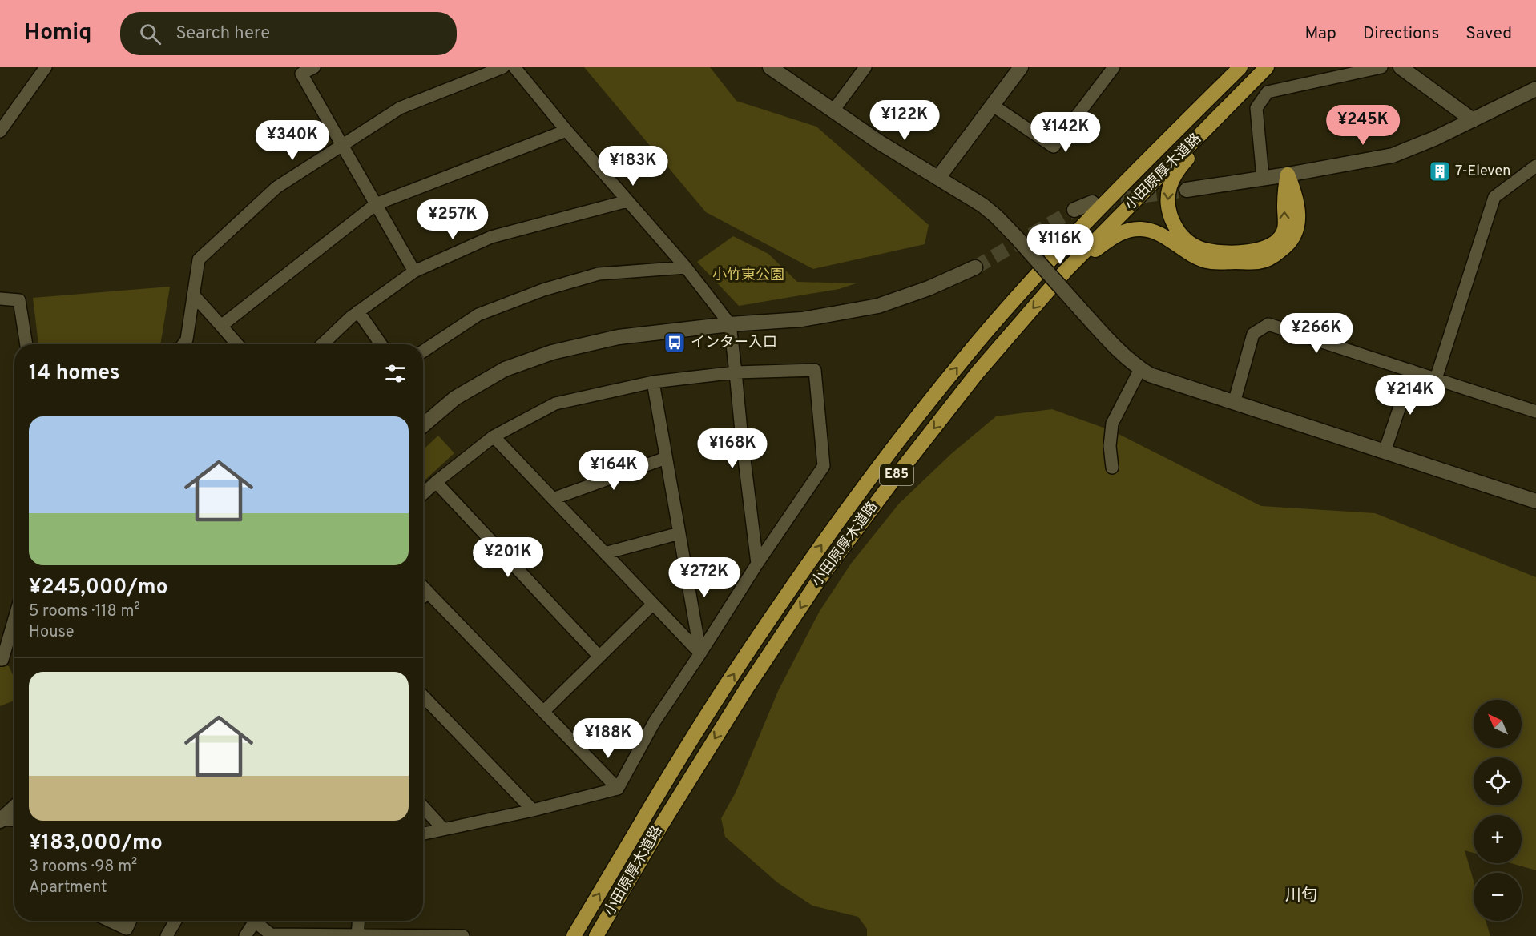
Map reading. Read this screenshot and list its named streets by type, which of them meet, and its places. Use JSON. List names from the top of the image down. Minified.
{"streets":{"highway":["小田原厚木道路","E85"]},"districts":["川匂"],"parks":["小竹東公園"],"places":{"building":["7-Eleven"],"bus stop":["インター入口"]},"north":"top left","page":{"header":"Homiq","search":"Search here","nav":["Map","Directions","Saved"],"price":["¥122K","¥245K","¥142K","¥340K","¥183K","¥257K","¥116K","¥266K","¥214K","¥168K","¥164K","¥201K","¥272K","¥188K"],"heading":"14 homes","list":[{"name":"¥245,000/mo","note":"5 rooms · 118 m² · House"},{"name":"¥183,000/mo","note":"3 rooms · 98 m² · Apartment"}],"map_buttons":["+","−"]}}
